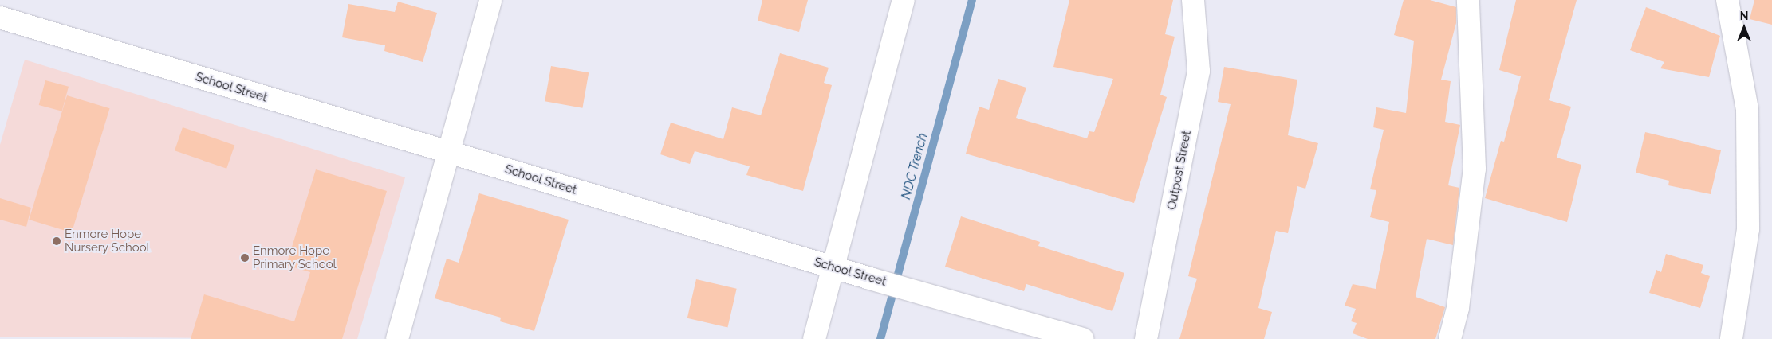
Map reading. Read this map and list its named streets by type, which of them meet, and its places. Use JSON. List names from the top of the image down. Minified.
{"streets":{"street":["School Street","Outpost Street"]},"water":["NDC Trench"],"places":["Enmore Hope Nursery School","Enmore Hope Primary School"],"north":"top"}
